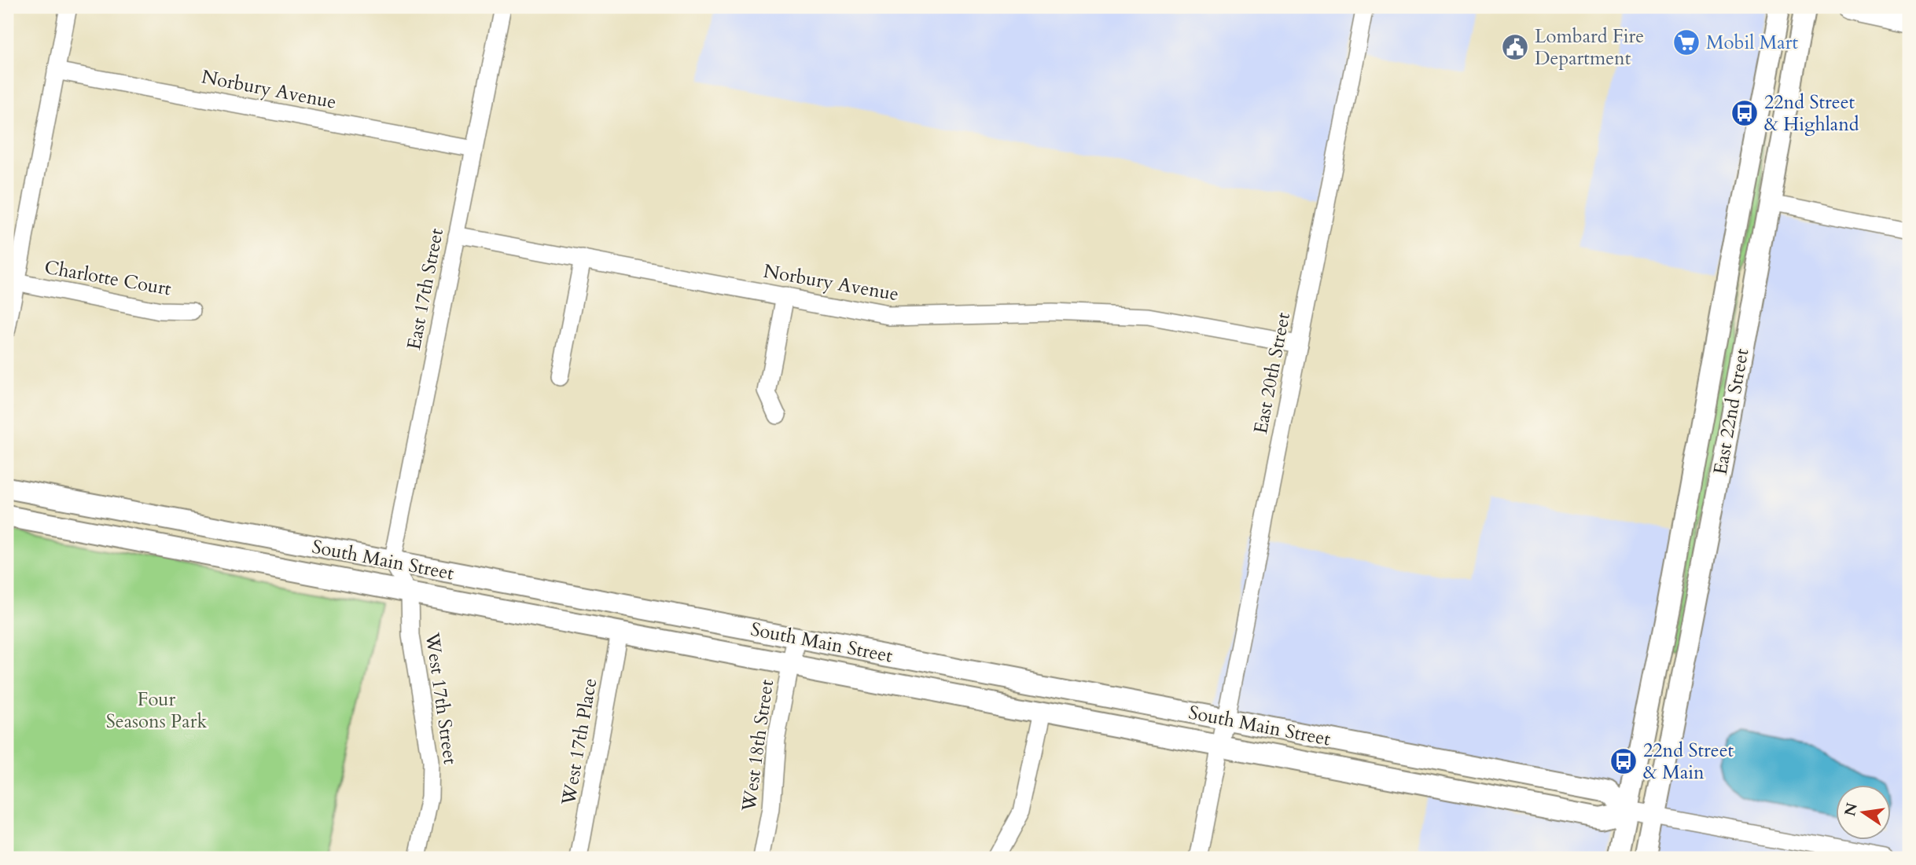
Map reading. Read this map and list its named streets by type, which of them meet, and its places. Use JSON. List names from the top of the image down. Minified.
{"streets":{"street":["Norbury Avenue","Charlotte Court","East 17th Street","East 20th Street","East 22nd Street","South Main Street","West 17th Street","West 17th Place","West 18th Street"]},"crossings":[["Norbury Avenue","East 17th Street"],["Norbury Avenue","East 20th Street"],["East 17th Street","South Main Street"],["East 17th Street","West 17th Street"],["East 20th Street","South Main Street"],["East 22nd Street","South Main Street"],["South Main Street","West 17th Street"],["South Main Street","West 17th Place"],["South Main Street","West 18th Street"]],"parks":["Four Seasons Park"],"places":{"supermarket":["Mobil Mart"],"public building":["Lombard Fire Department"],"bus stop":["22nd Street & Highland","22nd Street & Main"]},"north":"left"}
